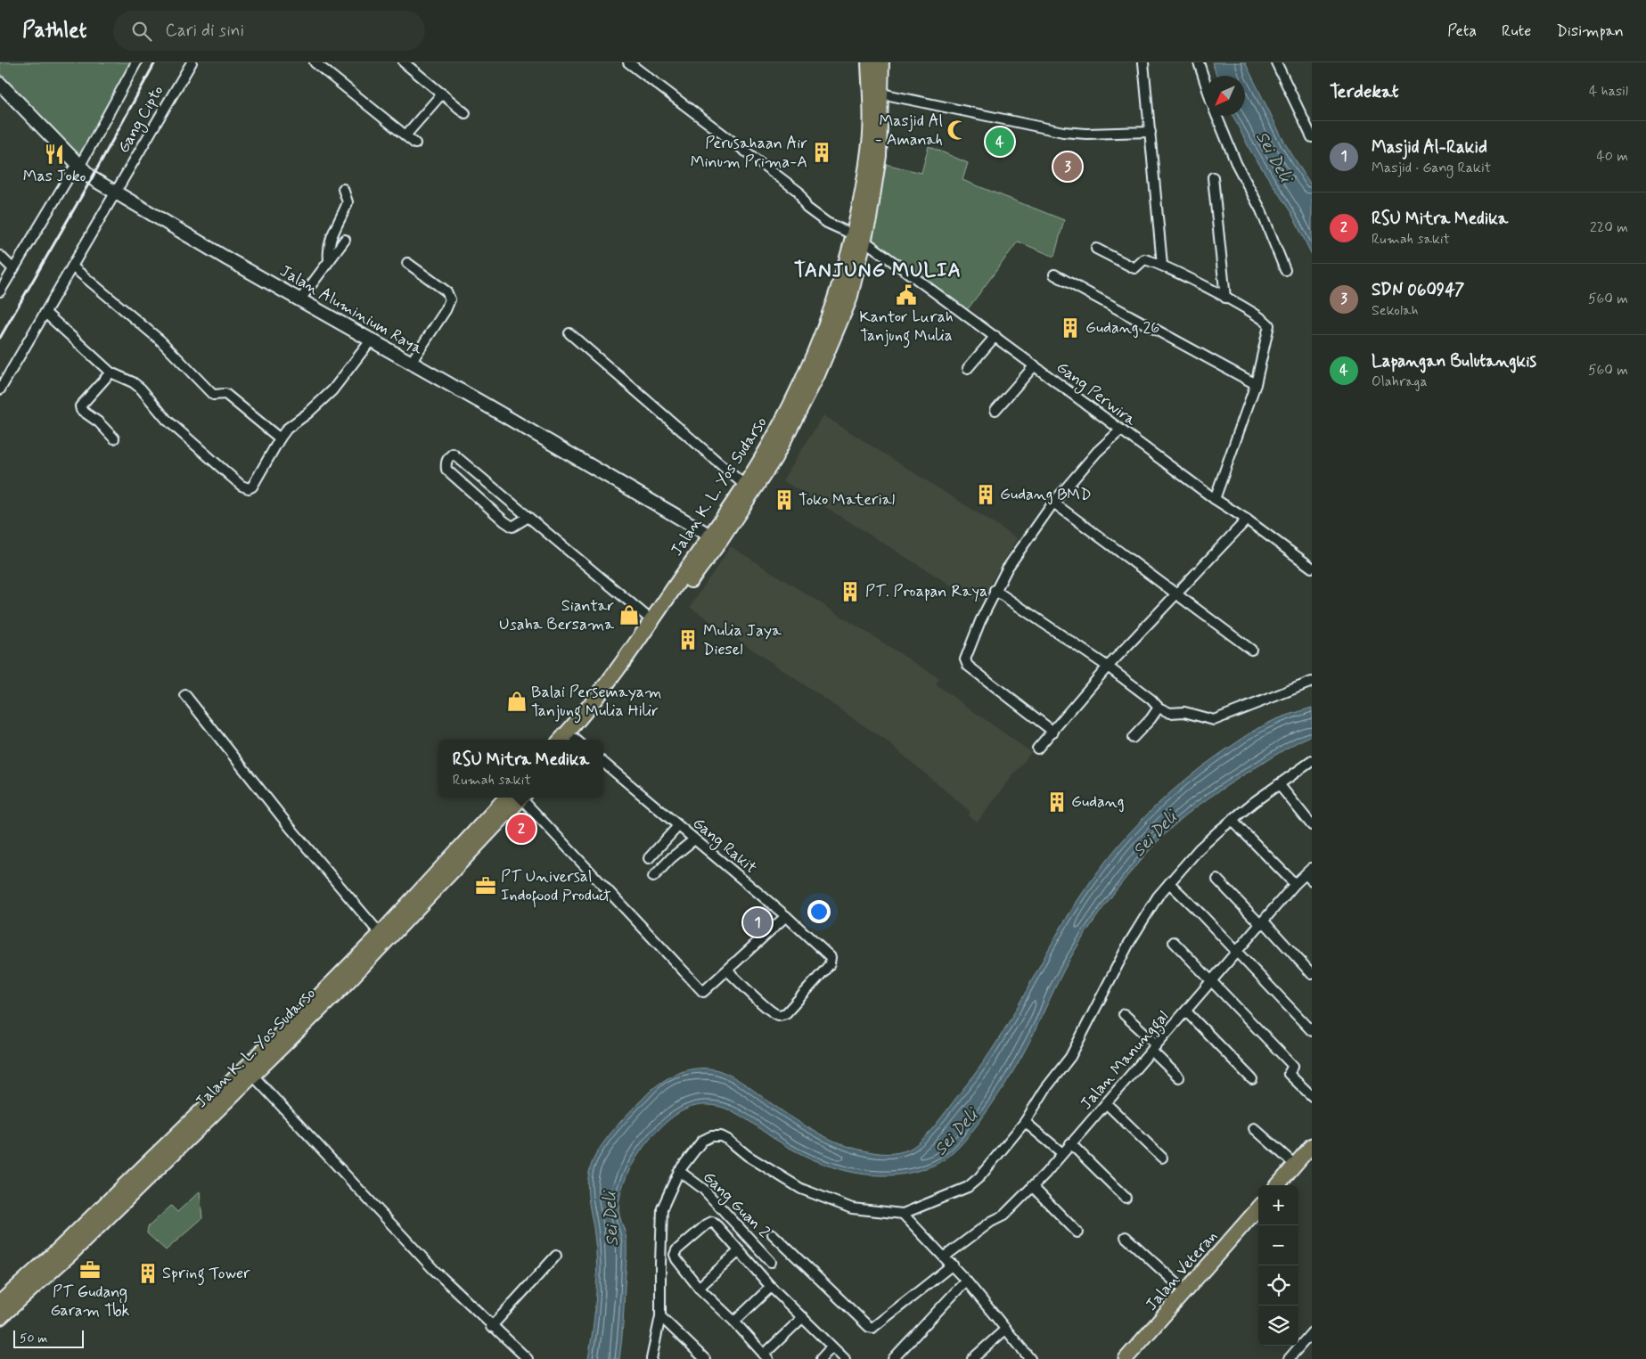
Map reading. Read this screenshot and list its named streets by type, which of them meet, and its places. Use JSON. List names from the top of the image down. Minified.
{"streets":{"highway":["Jalan K. L. Yos Sudarso"],"main road":["Jalan Aluminium Raya","Jalan Veteran"],"street":["Gang Cipto","Gang Perwira","Gang Rakit","Jalan Manunggal","Gang Guan 2"]},"crossings":[["Gang Cipto","Jalan Aluminium Raya"],["Jalan Aluminium Raya","Jalan K. L. Yos Sudarso"],["Gang Perwira","Jalan K. L. Yos Sudarso"]],"districts":["TANJUNG MULIA"],"water":["Sei Deli"],"places":{"mosque":["Masjid Al - Amanah"],"building":["Perusahaan Air Minum Prima-A","Gudang 26","Gudang BMD","Toko Material","PT. Proapan Raya","Mulia Jaya Diesel","Gudang","Spring Tower"],"restaurant":["Mas Joko"],"public building":["Kantor Lurah Tanjung Mulia"],"shop":["Siantar Usaha Bersama","Balai Persemayam Tanjung Mulia Hilir"],"office":["PT Universal Indofood Product","PT Gudang Garam Tbk"]},"scale_bar":"50 m","north":"bottom left","page":{"header":"Pathlet","search":"Cari di sini","nav":["Peta","Rute","Disimpan"],"heading":["Terdekat","4 hasil"],"list":[{"mark":"1","name":"Masjid Al-Rakid","note":"Masjid · Gang Rakit","value":"40 m"},{"mark":"2","name":"RSU Mitra Medika","note":"Rumah sakit","value":"220 m"},{"mark":"3","name":"SDN 060947","note":"Sekolah","value":"560 m"},{"mark":"4","name":"Lapangan Bulutangkis","note":"Olahraga","value":"560 m"}],"pins":["4","3","2","1"],"popup":["RSU Mitra Medika","Rumah sakit"],"map_buttons":["+","−"],"scale":"50 m"}}
